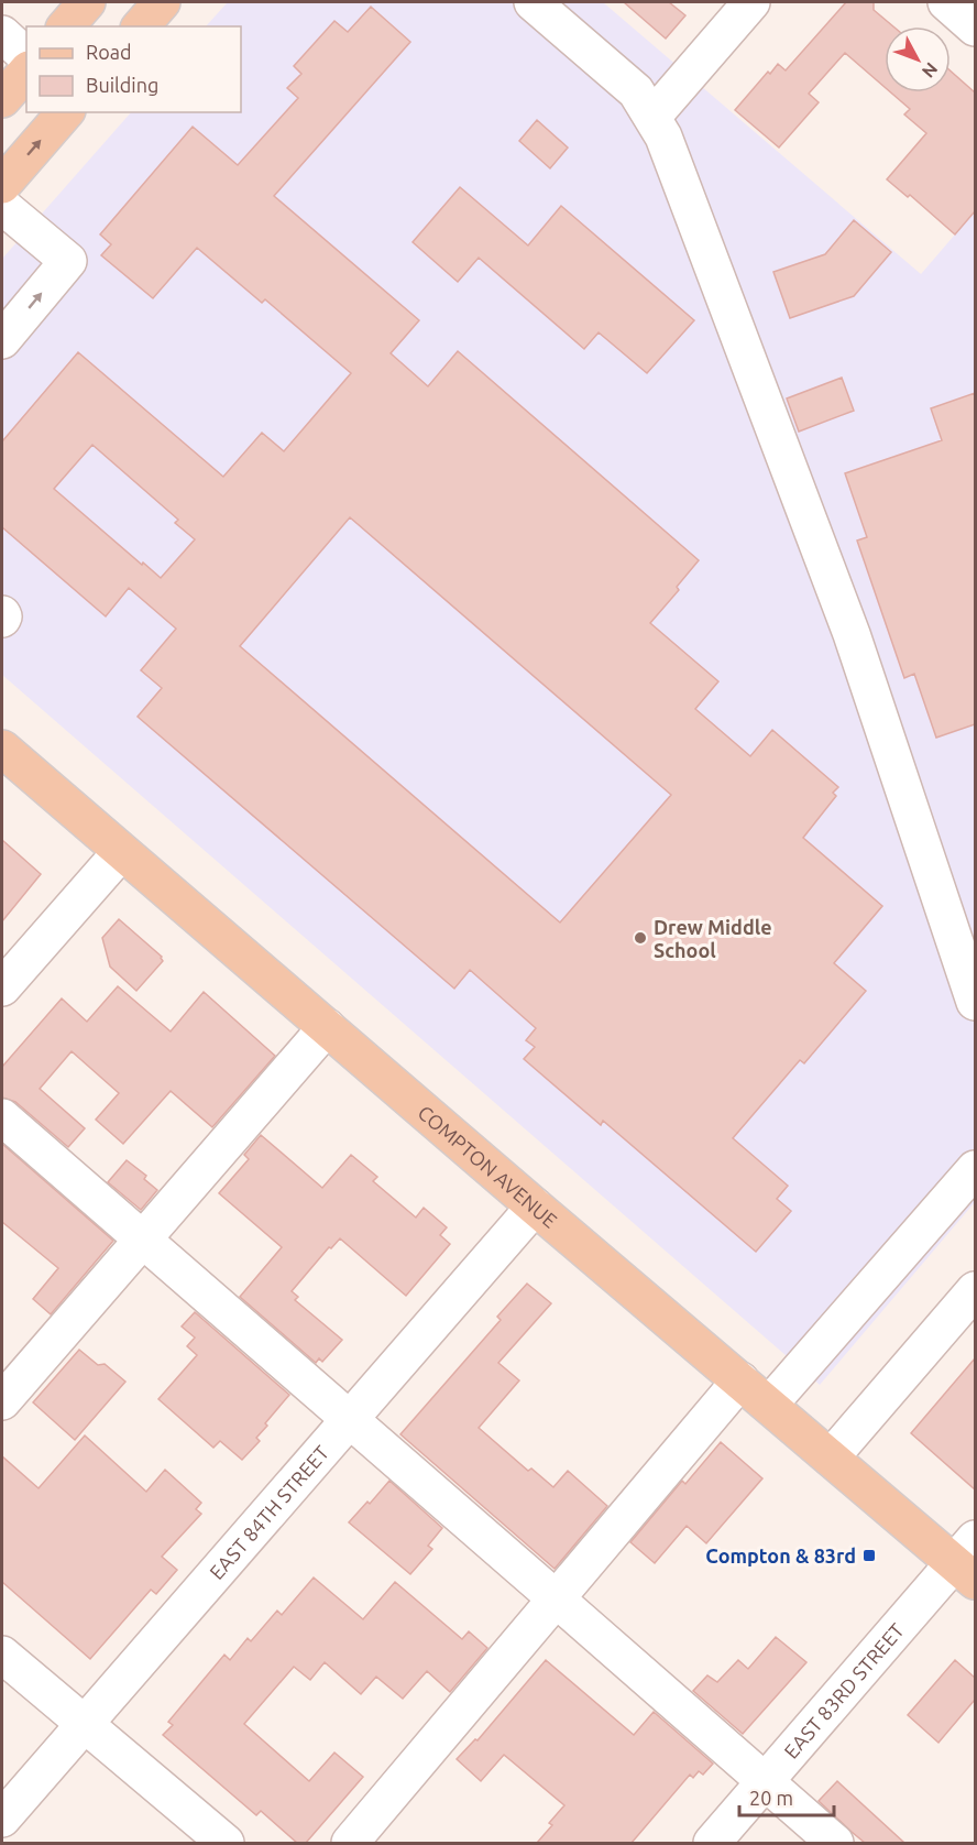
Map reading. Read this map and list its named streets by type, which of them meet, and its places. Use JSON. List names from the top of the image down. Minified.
{"streets":{"main road":["COMPTON AVENUE"],"street":["EAST 84TH STREET","EAST 83RD STREET"]},"crossings":[["COMPTON AVENUE","EAST 84TH STREET"],["COMPTON AVENUE","EAST 83RD STREET"]],"places":{"other":["Drew Middle School"],"transit":["Compton & 83rd"]},"legend":["Road","Building"],"scale_bar":"20 m","north":"bottom right"}
